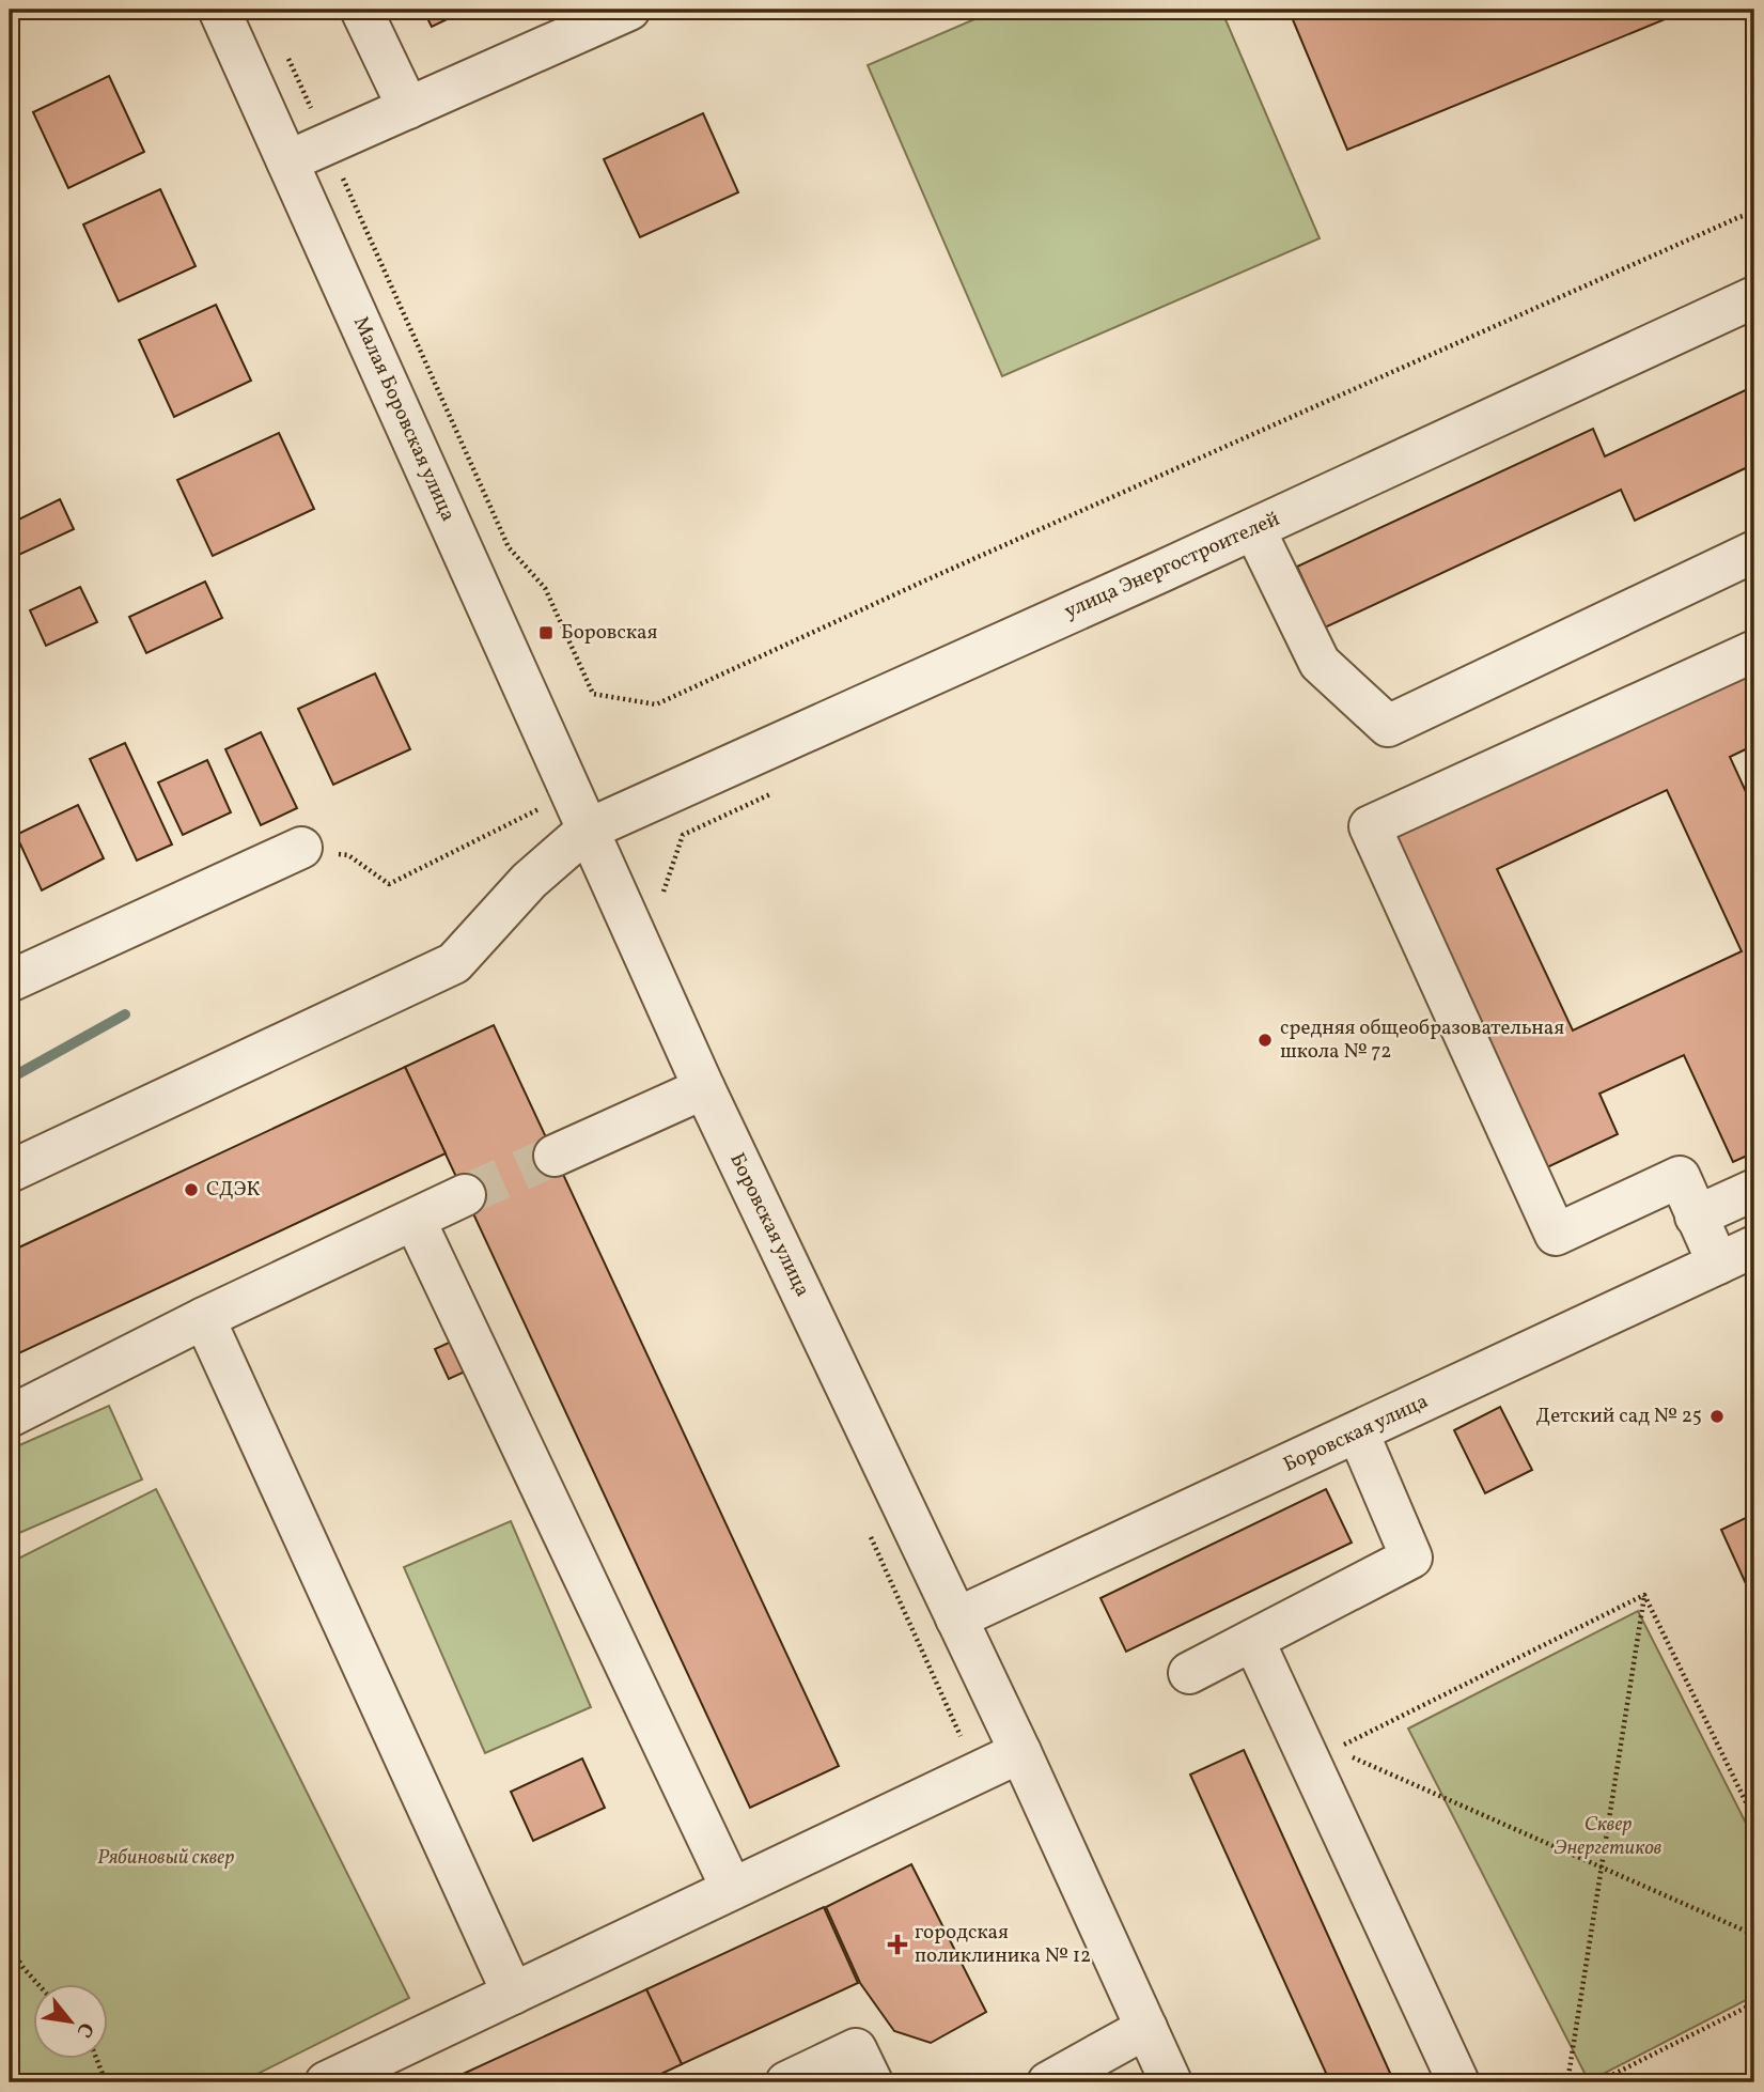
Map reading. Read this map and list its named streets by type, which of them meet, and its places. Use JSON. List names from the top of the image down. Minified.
{"streets":{"street":["Малая Боровская улица","улица Энергостроителей","Боровская улица"]},"crossings":[["Малая Боровская улица","улица Энергостроителей"],["Малая Боровская улица","Боровская улица"],["улица Энергостроителей","Боровская улица"]],"parks":["Сквер Энергетиков","Рябиновый сквер"],"places":{"transit":["Боровская"],"other":["средняя общеобразовательная школа № 72","СДЭК","Детский сад № 25"],"health":["городская поликлиника № 12"]},"north":"bottom right"}
